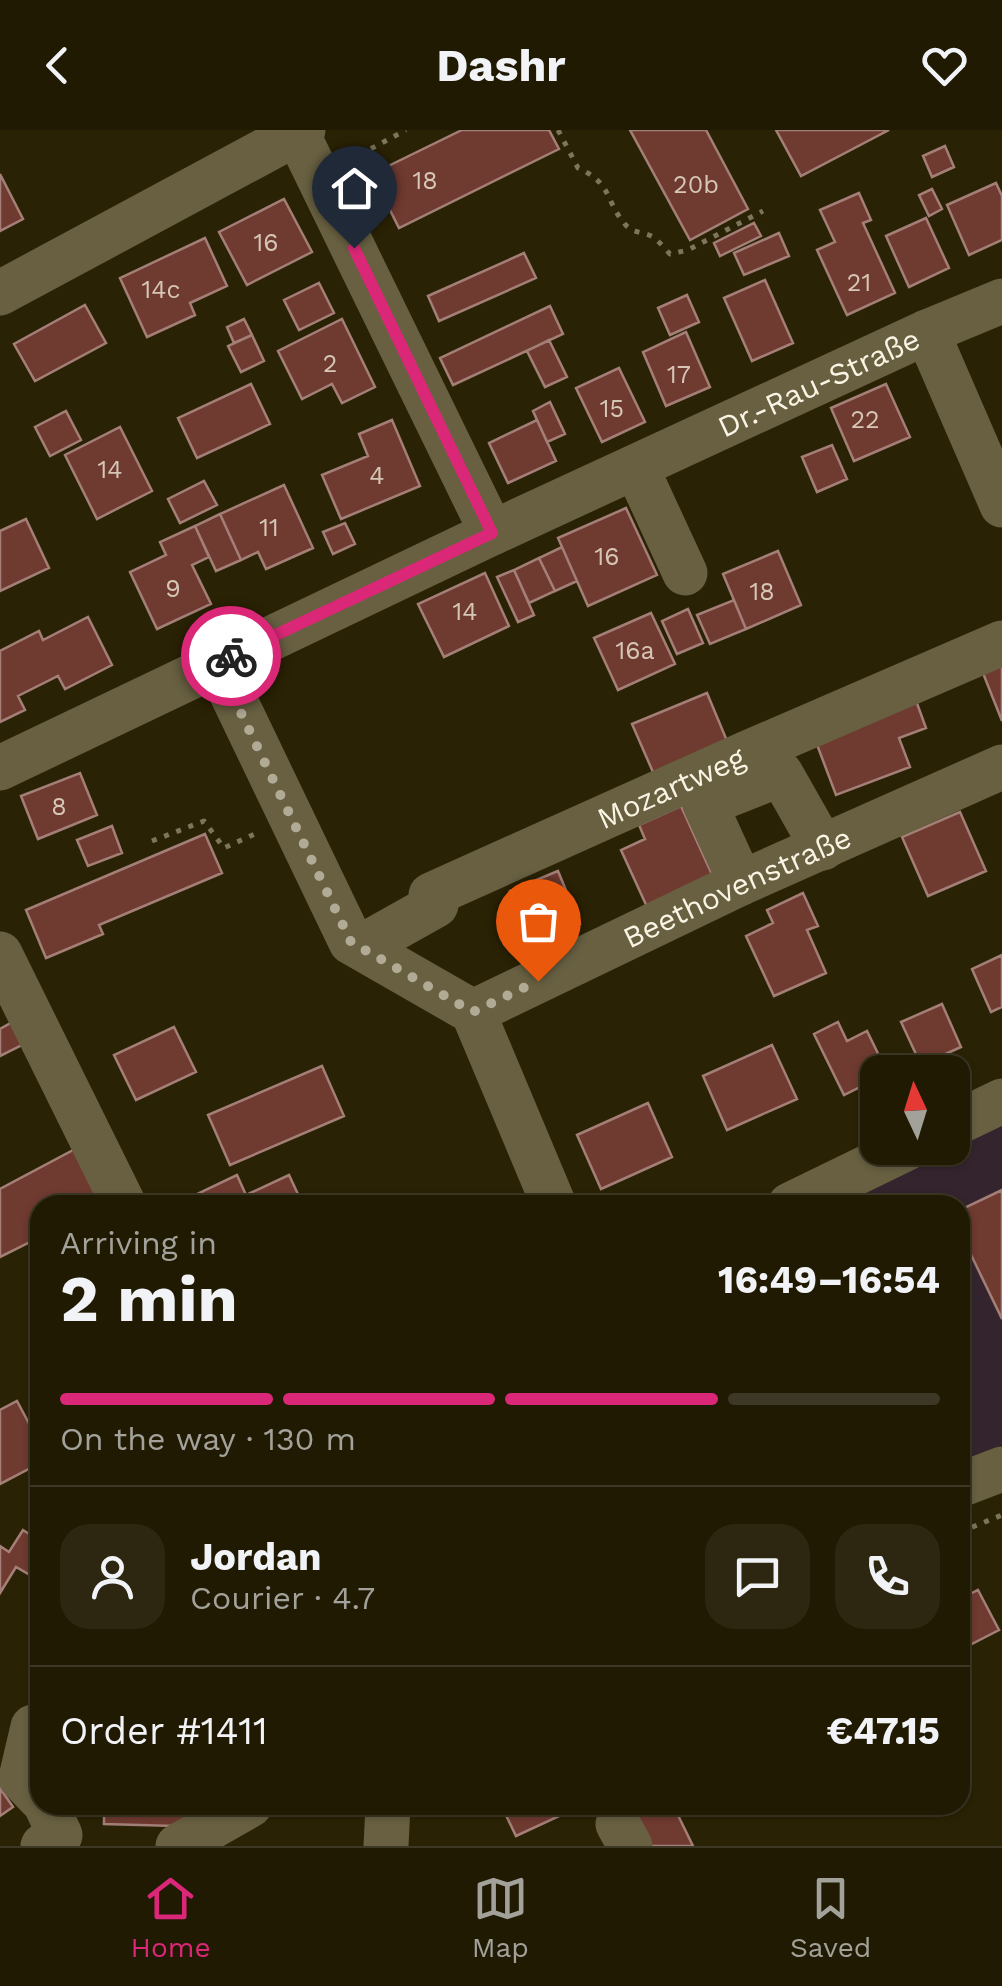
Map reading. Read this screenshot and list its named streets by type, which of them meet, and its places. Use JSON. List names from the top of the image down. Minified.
{"streets":{"street":["Dr.-Rau-Straße","Mozartweg","Beethovenstraße"]},"house_numbers":["18","20b","16","21","14c","2","17","15","22","14","4","11","16","9","18","14","16a","8"],"north":"top","page":{"header":"Dashr","heading":["2 min","Arriving in","16:49–16:54"],"panel":["Jordan","Courier · 4.7","Order #1411","€47.15"],"bar":"On the way · 130 m","tabs":["Home","Map","Saved"]}}
